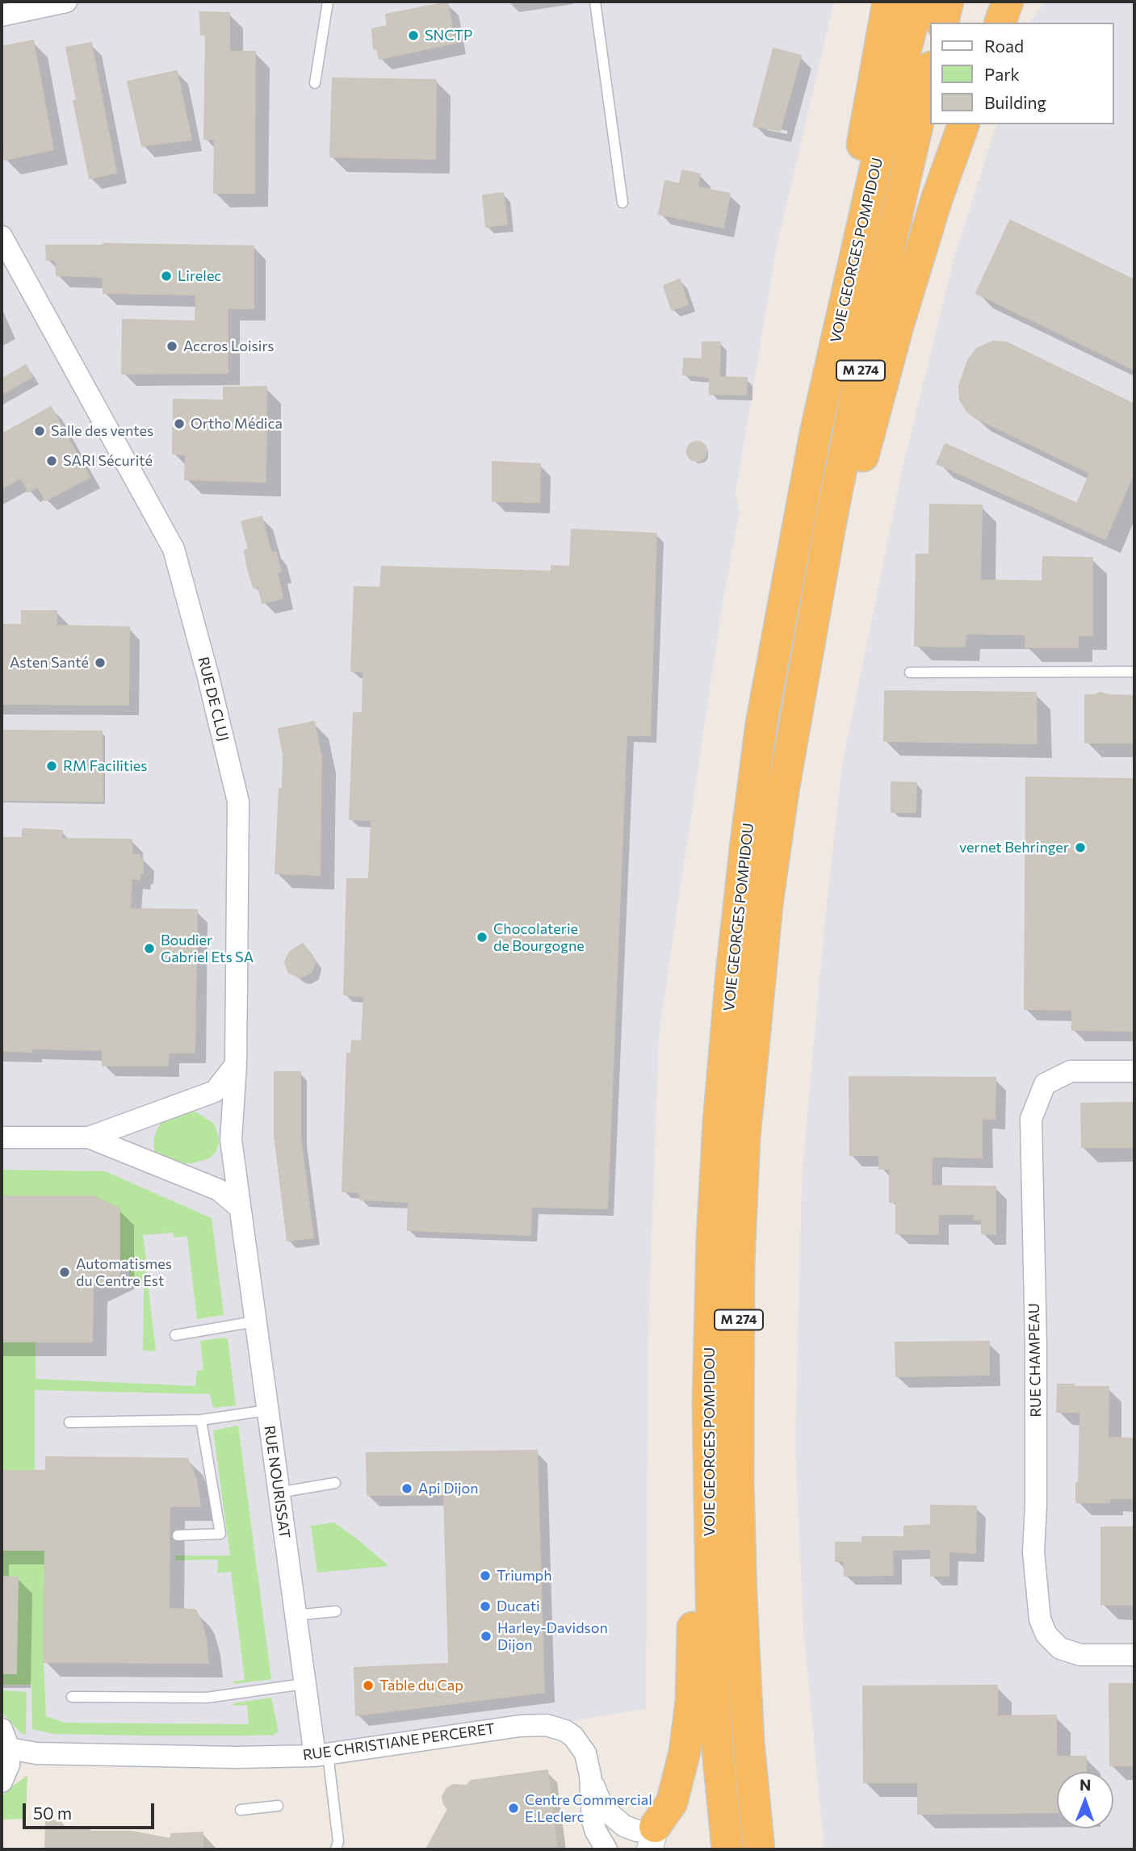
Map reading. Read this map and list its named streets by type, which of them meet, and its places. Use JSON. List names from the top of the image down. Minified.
{"streets":{"highway":["VOIE GEORGES POMPIDOU","M 274"],"street":["RUE DE CLUJ","RUE CHAMPEAU","RUE NOURISSAT","RUE CHRISTIANE PERCERET"]},"crossings":[["RUE DE CLUJ","RUE NOURISSAT"],["RUE NOURISSAT","RUE CHRISTIANE PERCERET"]],"places":["SNCTP","Lirelec","Accros Loisirs","Ortho Médica","Salle des ventes","SARI Sécurité","Asten Santé","RM Facilities","vernet Behringer","Chocolaterie de Bourgogne","Boudier Gabriel Ets SA","Automatismes du Centre Est","Api Dijon","Triumph","Ducati","Harley-Davidson Dijon","Table du Cap","Centre Commercial E.Leclerc"],"legend":["Road","Park","Building"],"scale_bar":"50 m","north":"top"}
